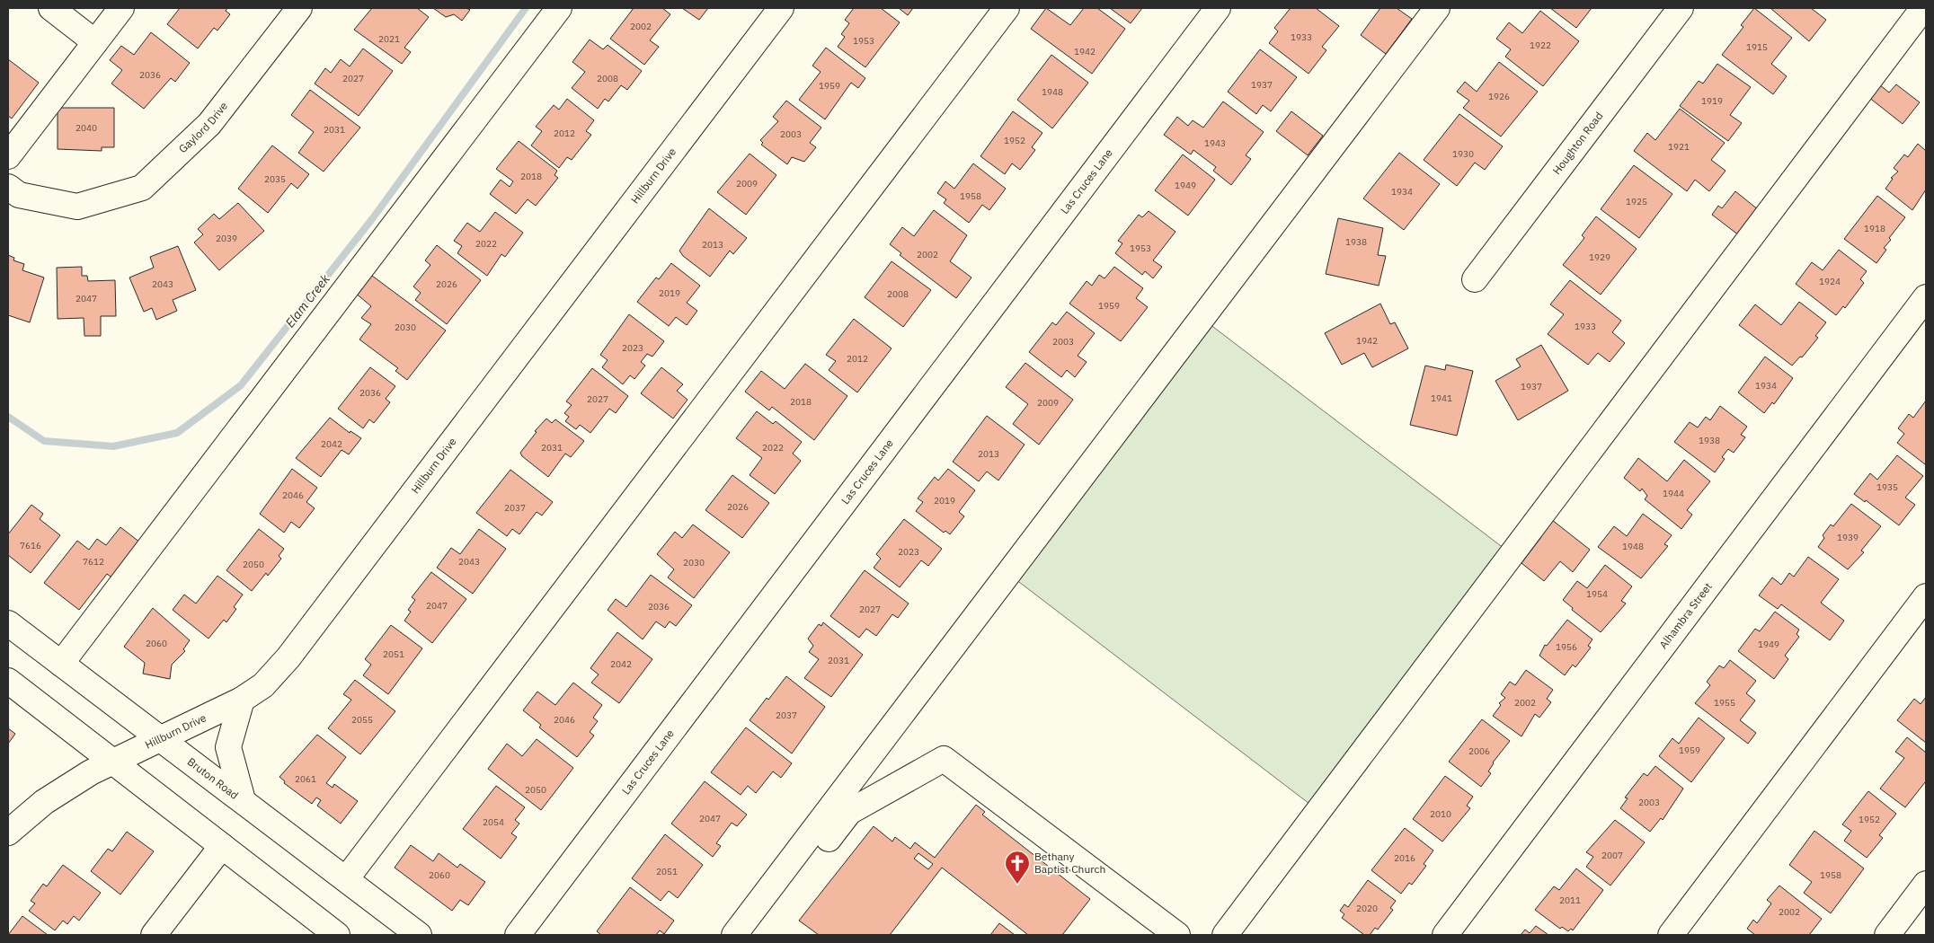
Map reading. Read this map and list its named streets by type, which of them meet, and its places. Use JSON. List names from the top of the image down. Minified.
{"streets":{"street":["Gaylord Drive","Houghton Road","Hillburn Drive","Las Cruces Lane","Alhambra Street","Bruton Road"]},"crossings":[["Hillburn Drive","Bruton Road"]],"water":["Elam Creek"],"places":{"church":["Bethany Baptist Church"]},"house_numbers":["2002","1933","2021","1953","1922","1915","1942","2036","2027","2008","1937","1959","1948","1926","1919","2040","2031","2012","2003","1952","1943","1921","1930","2018","2035","2009","1949","1934","1958","1925","1918","2039","1938","2022","2013","1953","2002","1929","1924","2043","2026","2019","2008","2047","1959","1933","2030","1942","2003","2023","2012","1934","1937","2036","1941","2027","2018","2009","1938","2042","2031","2022","2013","1935","1944","2046","2019","2026","2037","1939","7616","1948","2023","7612","2043","2030","2050","1954","2047","2036","2027","2060","1949","1956","2051","2031","2042","2002","1955","2037","2055","2046","1959","2006","2061","2050","2003","2010","2047","1952","2054","2007","2016","2051","2060","1958","2011","2020","2002"]}
